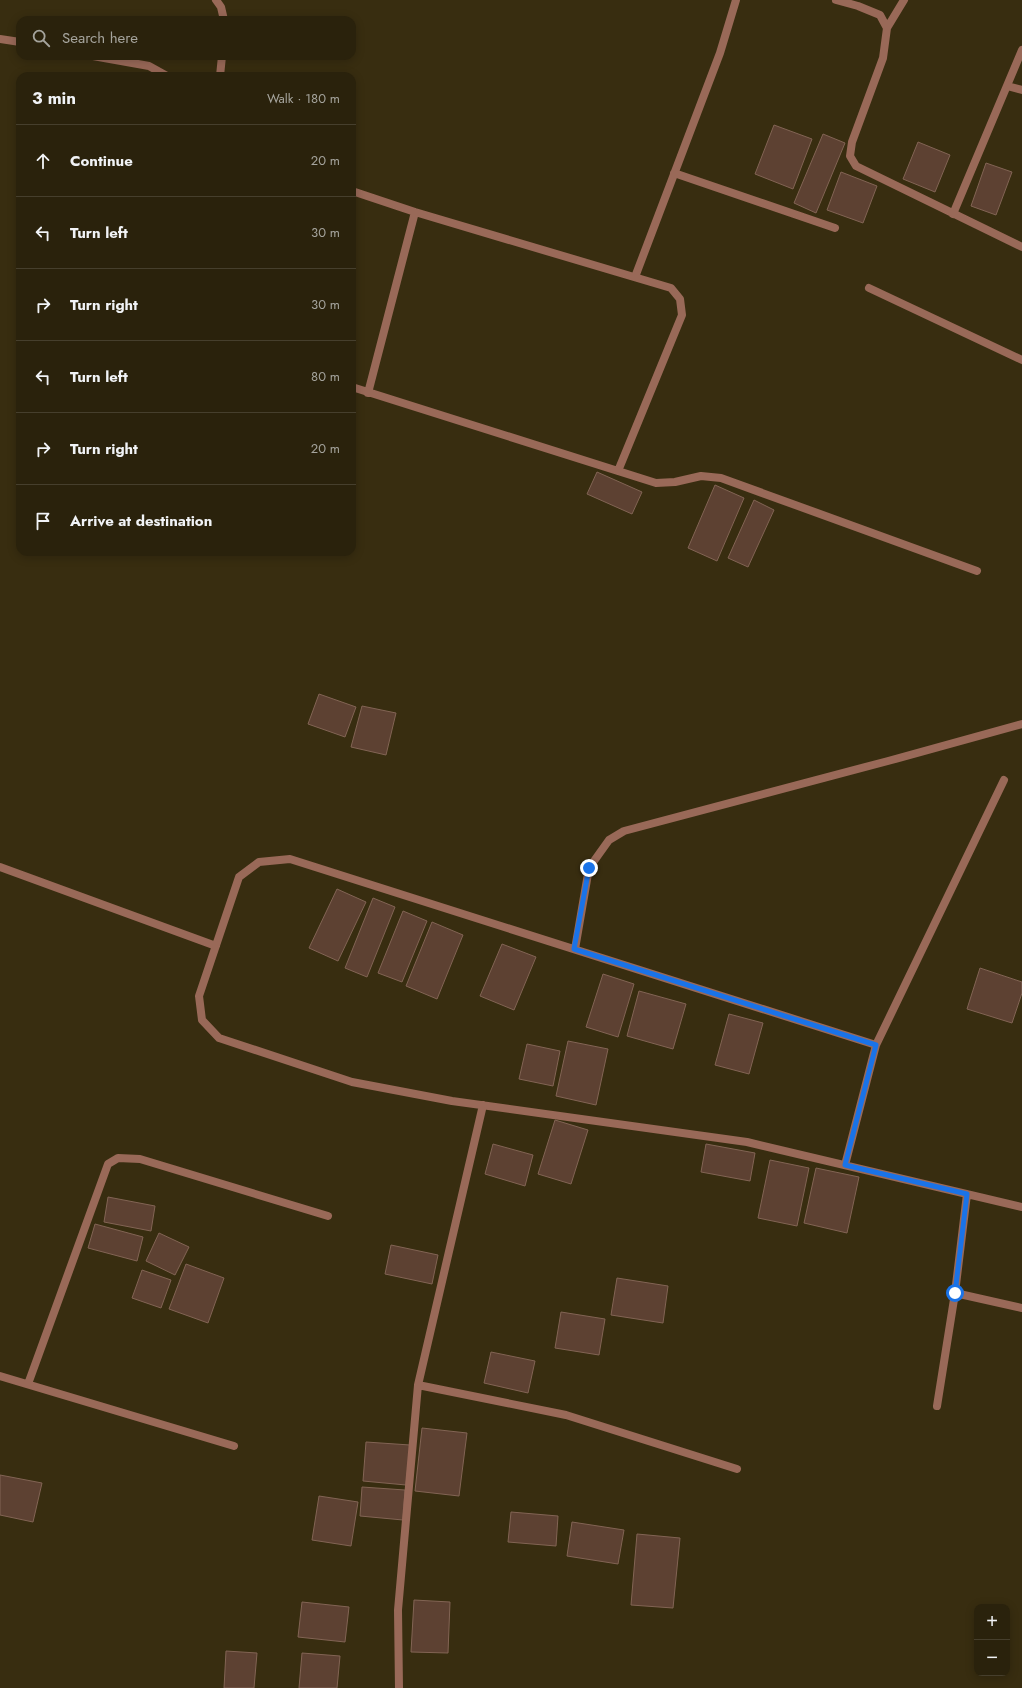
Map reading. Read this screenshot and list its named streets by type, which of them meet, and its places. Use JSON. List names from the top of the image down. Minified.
{"page":{"search":"Search here","heading":["3 min","Walk · 180 m"],"list":[["Continue","20 m"],["Turn left","30 m"],["Turn right","30 m"],["Turn left","80 m"],["Turn right","20 m"],"Arrive at destination"],"map_buttons":["+","−"]}}
